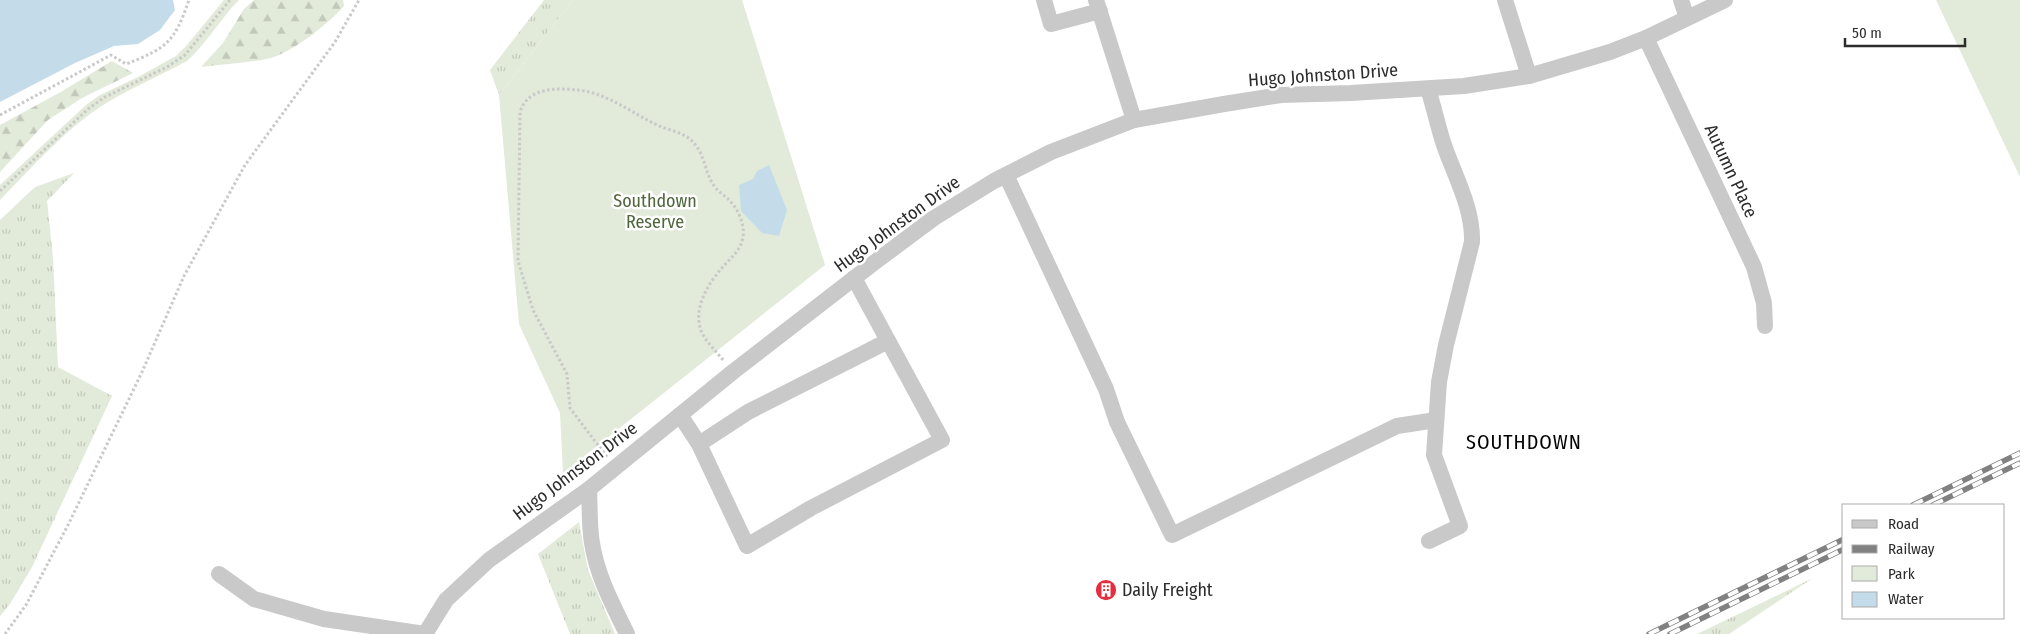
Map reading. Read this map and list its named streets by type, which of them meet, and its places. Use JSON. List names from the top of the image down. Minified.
{"streets":{"street":["Hugo Johnston Drive","Autumn Place"]},"crossings":[["Hugo Johnston Drive","Autumn Place"]],"districts":["SOUTHDOWN"],"parks":["Southdown Reserve"],"places":{"building":["Daily Freight"]},"legend":["Road","Railway","Park","Water"],"scale_bar":"50 m"}
